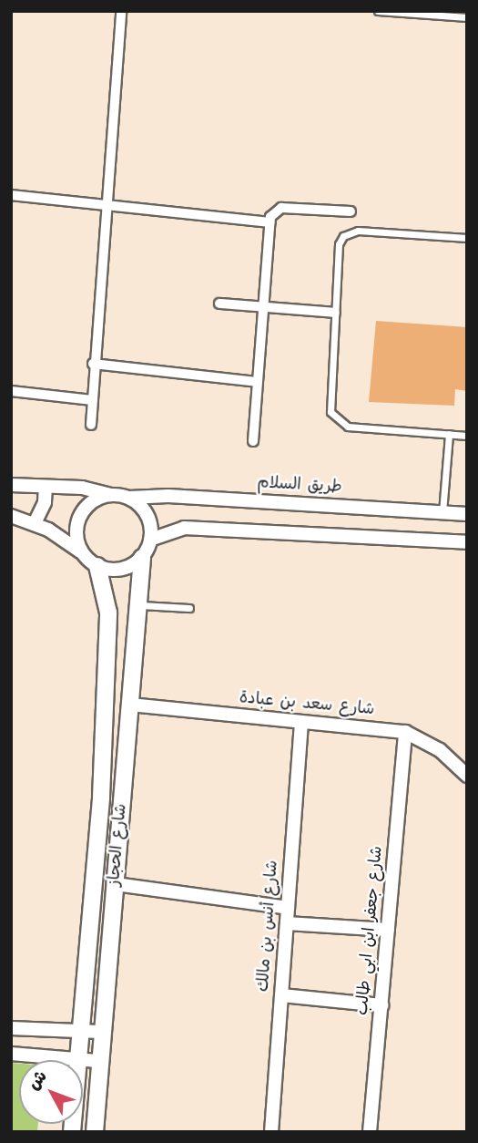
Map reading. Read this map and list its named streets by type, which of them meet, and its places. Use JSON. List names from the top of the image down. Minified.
{"streets":{"street":["طريق السلام","شارع سعد بن عبادة","شارع الحجاز","شارع أنس بن مالك","شارع جعفر ابن ابي طالب"]},"crossings":[["طريق السلام","شارع الحجاز"],["شارع سعد بن عبادة","شارع الحجاز"],["شارع سعد بن عبادة","شارع أنس بن مالك"],["شارع سعد بن عبادة","شارع جعفر ابن ابي طالب"]],"north":"top left"}
